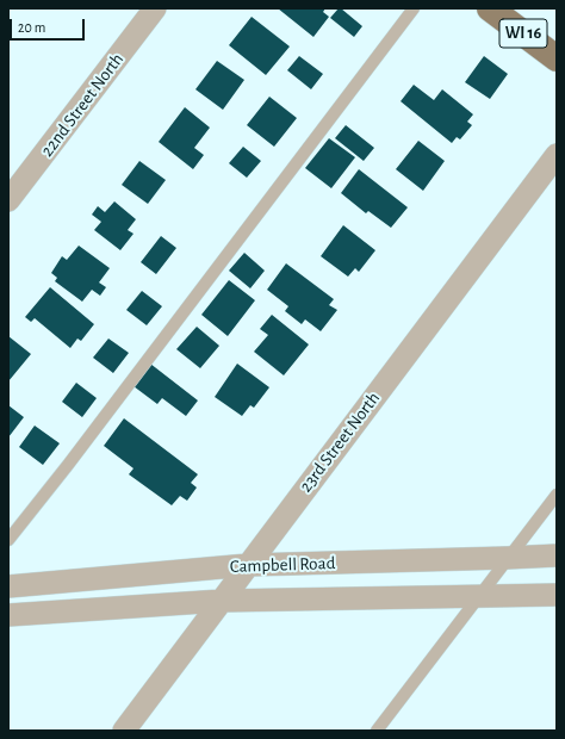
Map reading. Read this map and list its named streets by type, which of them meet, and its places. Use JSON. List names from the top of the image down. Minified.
{"streets":{"main road":["WI 16"],"street":["22nd Street North","23rd Street North","Campbell Road"]},"crossings":[["23rd Street North","Campbell Road"]],"scale_bar":"20 m"}
